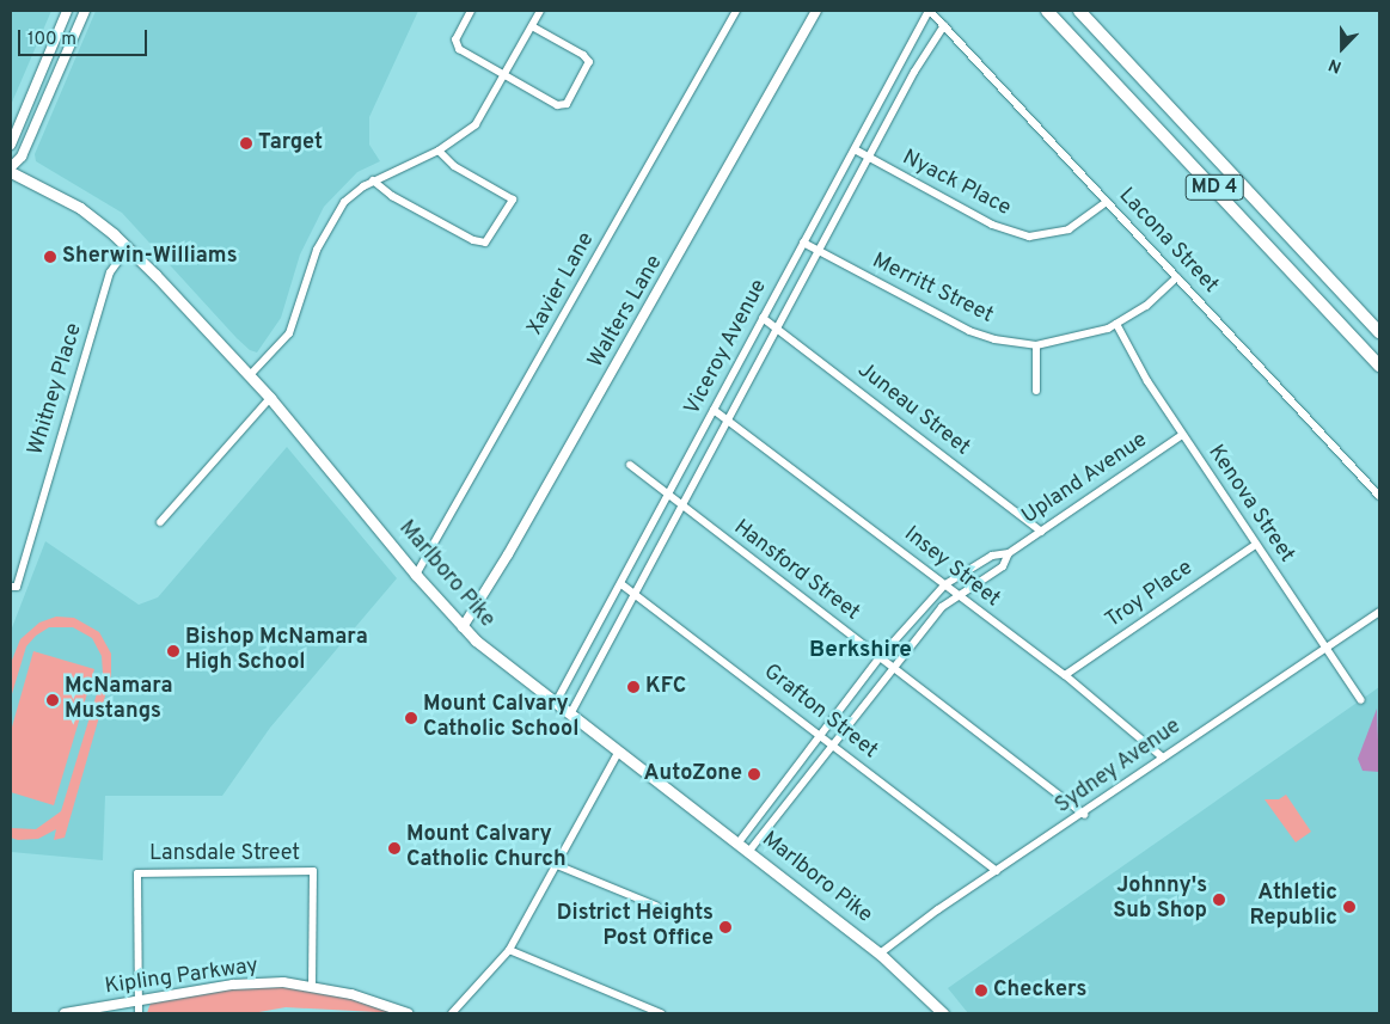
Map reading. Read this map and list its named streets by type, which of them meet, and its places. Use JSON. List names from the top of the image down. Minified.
{"streets":{"highway":["MD 4"],"main road":["Marlboro Pike"],"street":["Nyack Place","Lacona Street","Xavier Lane","Merritt Street","Walters Lane","Viceroy Avenue","Whitney Place","Juneau Street","Upland Avenue","Kenova Street","Insey Street","Hansford Street","Troy Place","Grafton Street","Sydney Avenue","Lansdale Street","Kipling Parkway"]},"crossings":[["Nyack Place","Lacona Street"],["Nyack Place","Viceroy Avenue"],["Lacona Street","Merritt Street"],["Lacona Street","Viceroy Avenue"],["Xavier Lane","Marlboro Pike"],["Merritt Street","Viceroy Avenue"],["Merritt Street","Kenova Street"],["Walters Lane","Marlboro Pike"],["Viceroy Avenue","Juneau Street"],["Viceroy Avenue","Insey Street"],["Viceroy Avenue","Hansford Street"],["Viceroy Avenue","Marlboro Pike"],["Viceroy Avenue","Grafton Street"],["Whitney Place","Marlboro Pike"],["Juneau Street","Upland Avenue"],["Upland Avenue","Kenova Street"],["Upland Avenue","Insey Street"],["Upland Avenue","Hansford Street"],["Upland Avenue","Marlboro Pike"],["Upland Avenue","Grafton Street"],["Kenova Street","Troy Place"],["Kenova Street","Sydney Avenue"],["Insey Street","Troy Place"],["Insey Street","Sydney Avenue"],["Hansford Street","Sydney Avenue"],["Marlboro Pike","Sydney Avenue"],["Grafton Street","Sydney Avenue"],["Lansdale Street","Kipling Parkway"]],"districts":["Berkshire"],"places":["Target","Sherwin-Williams","Bishop McNamara High School","KFC","McNamara Mustangs","Mount Calvary Catholic School","AutoZone","Mount Calvary Catholic Church","Johnny's Sub Shop","Athletic Republic","District Heights Post Office","Checkers"],"scale_bar":"100 m","north":"bottom"}
